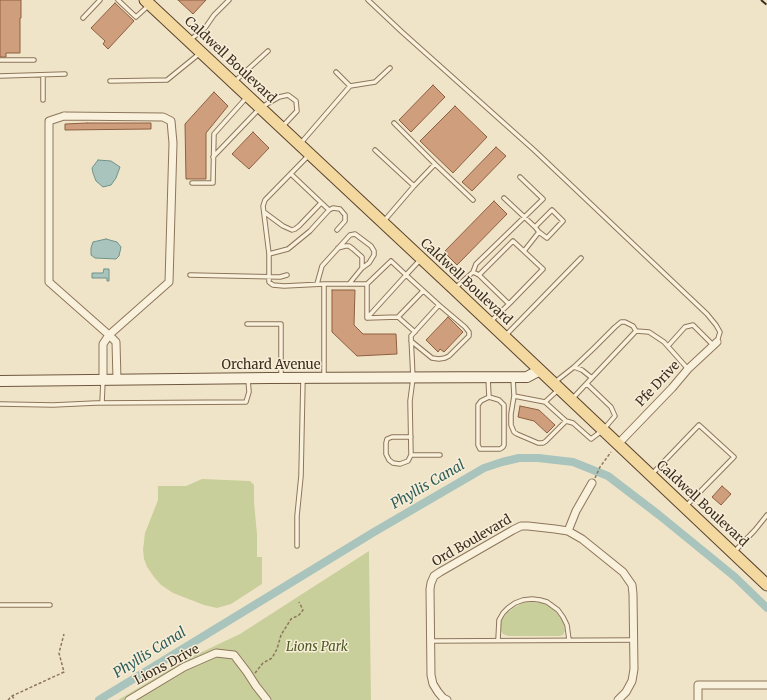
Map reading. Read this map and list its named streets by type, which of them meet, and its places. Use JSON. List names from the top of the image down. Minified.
{"streets":{"main road":["Caldwell Boulevard"],"street":["Orchard Avenue","Pfe Drive","Ord Boulevard","Lions Drive"]},"crossings":[["Caldwell Boulevard","Orchard Avenue"],["Caldwell Boulevard","Pfe Drive"]],"water":["Phyllis Canal"],"parks":["Lions Park"]}
